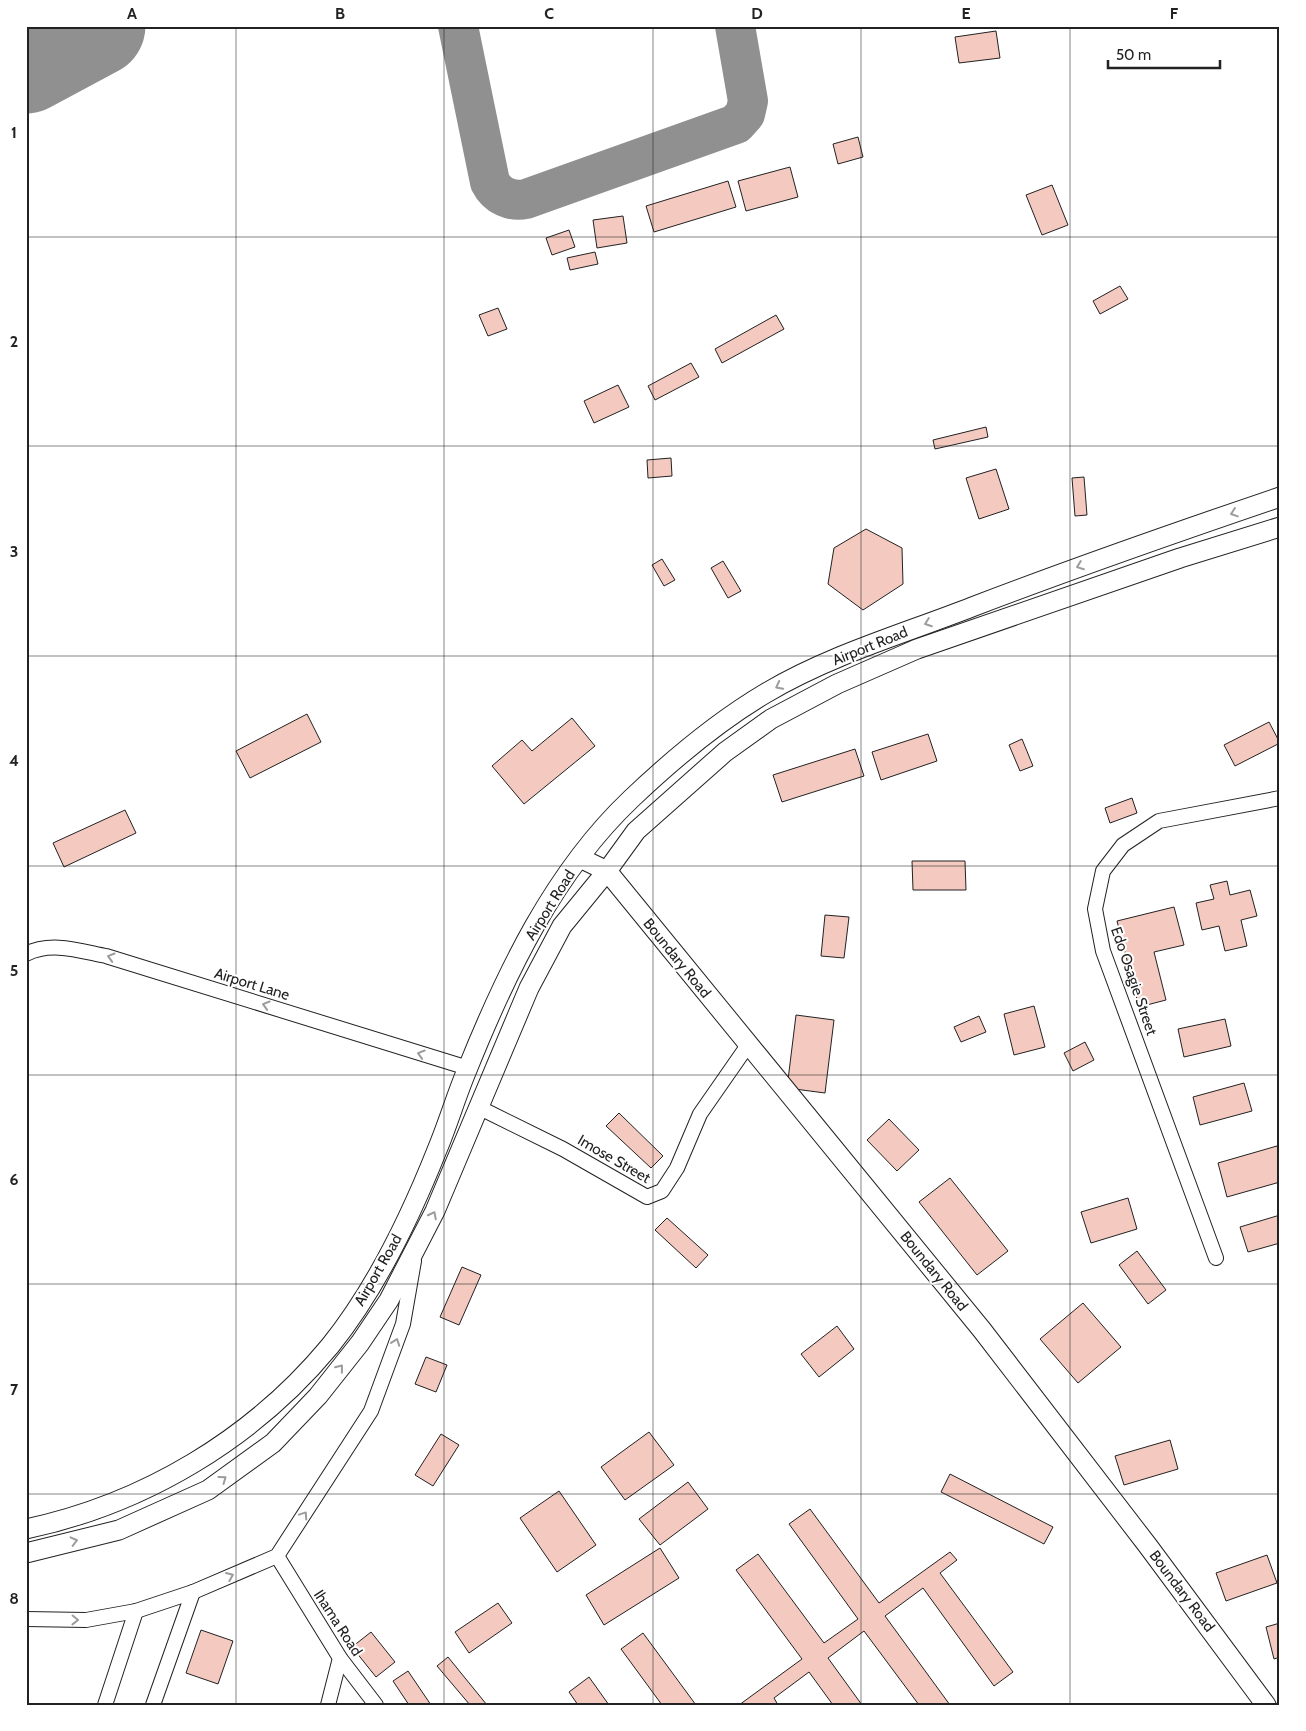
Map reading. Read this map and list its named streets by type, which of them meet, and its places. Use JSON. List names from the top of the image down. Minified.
{"streets":{"main road":["Airport Road","Boundary Road"],"street":["Edo Osagie Street","Airport Lane","Imose Street","Ihama Road"]},"crossings":[["Airport Road","Boundary Road"],["Airport Road","Airport Lane"],["Airport Road","Imose Street"],["Boundary Road","Imose Street"]],"one_way":["Airport Lane"],"scale_bar":"50 m","grid":{"columns":["A","B","C","D","E","F"],"rows":["1","2","3","4","5","6","7","8"]}}
